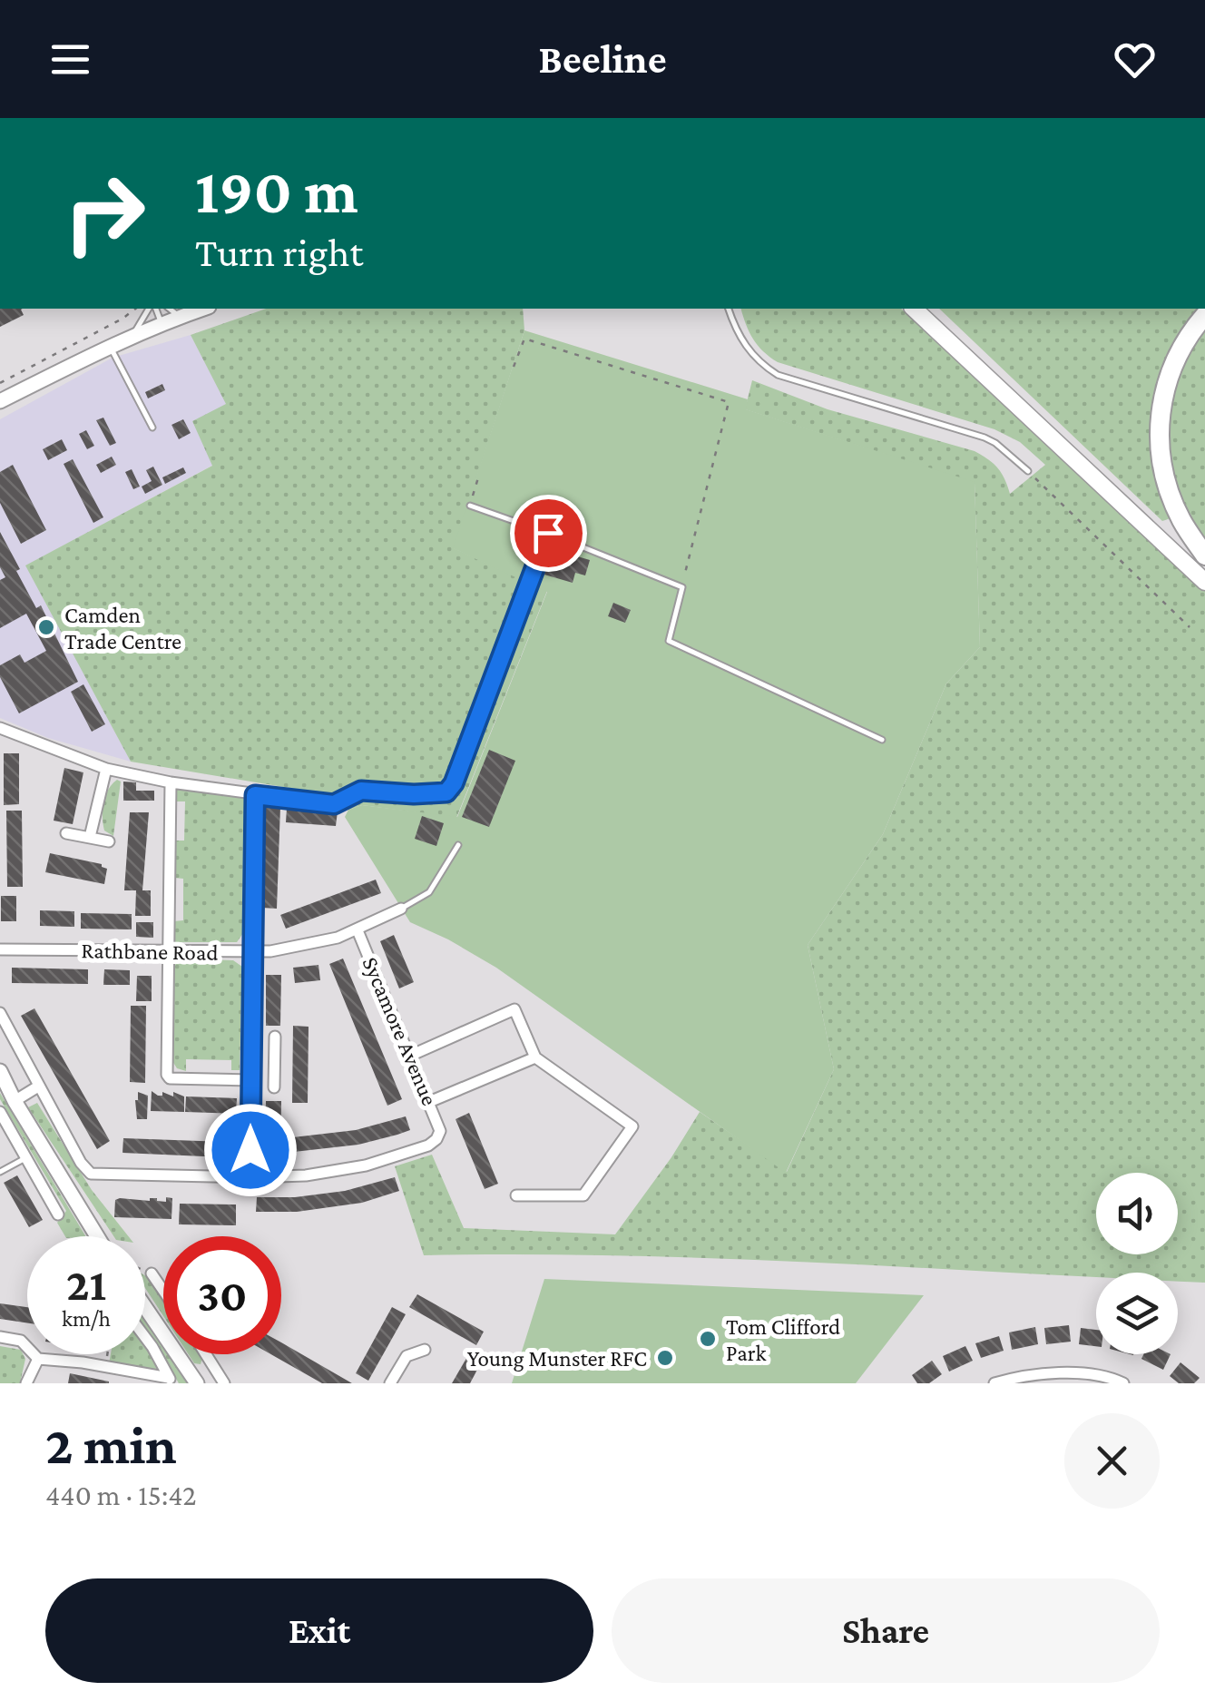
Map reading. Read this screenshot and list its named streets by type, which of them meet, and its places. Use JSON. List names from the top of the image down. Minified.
{"streets":{"street":["Rathbane Road","Sycamore Avenue"]},"crossings":[["Rathbane Road","Sycamore Avenue"]],"places":["Camden Trade Centre","Tom Clifford Park","Young Munster RFC"],"page":{"header":"Beeline","turn":["190 m","Turn right"],"speed":"21 km/h","limit":"30","heading":["2 min","440 m · 15:42"],"buttons":["Exit","Share"]}}
